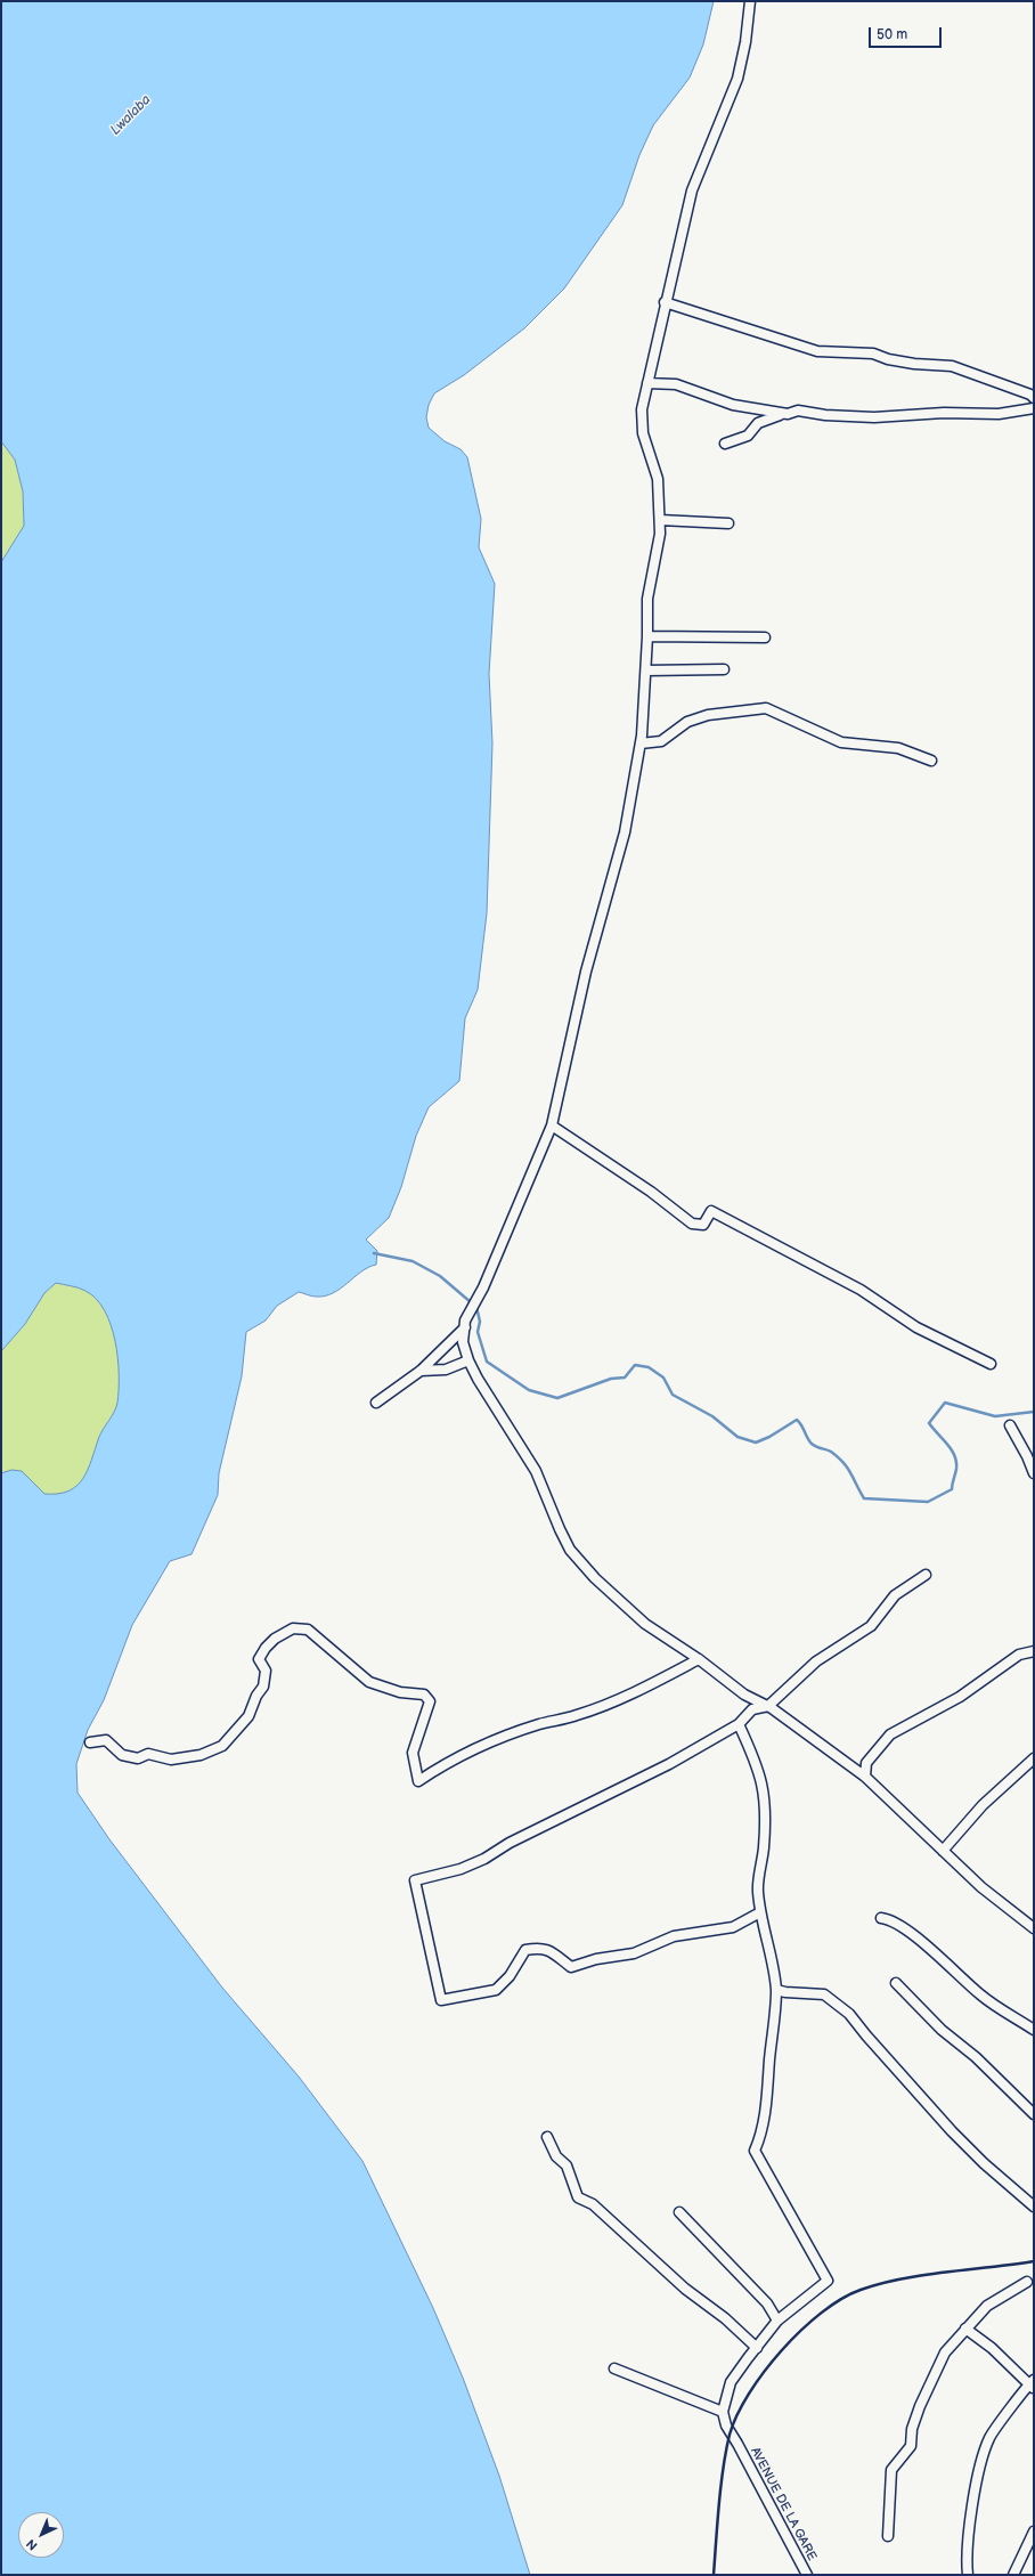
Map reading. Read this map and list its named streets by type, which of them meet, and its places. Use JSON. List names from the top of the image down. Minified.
{"streets":{"street":["AVENUE DE LA GARE"]},"water":["Lwalaba"],"scale_bar":"50 m","north":"bottom left"}
